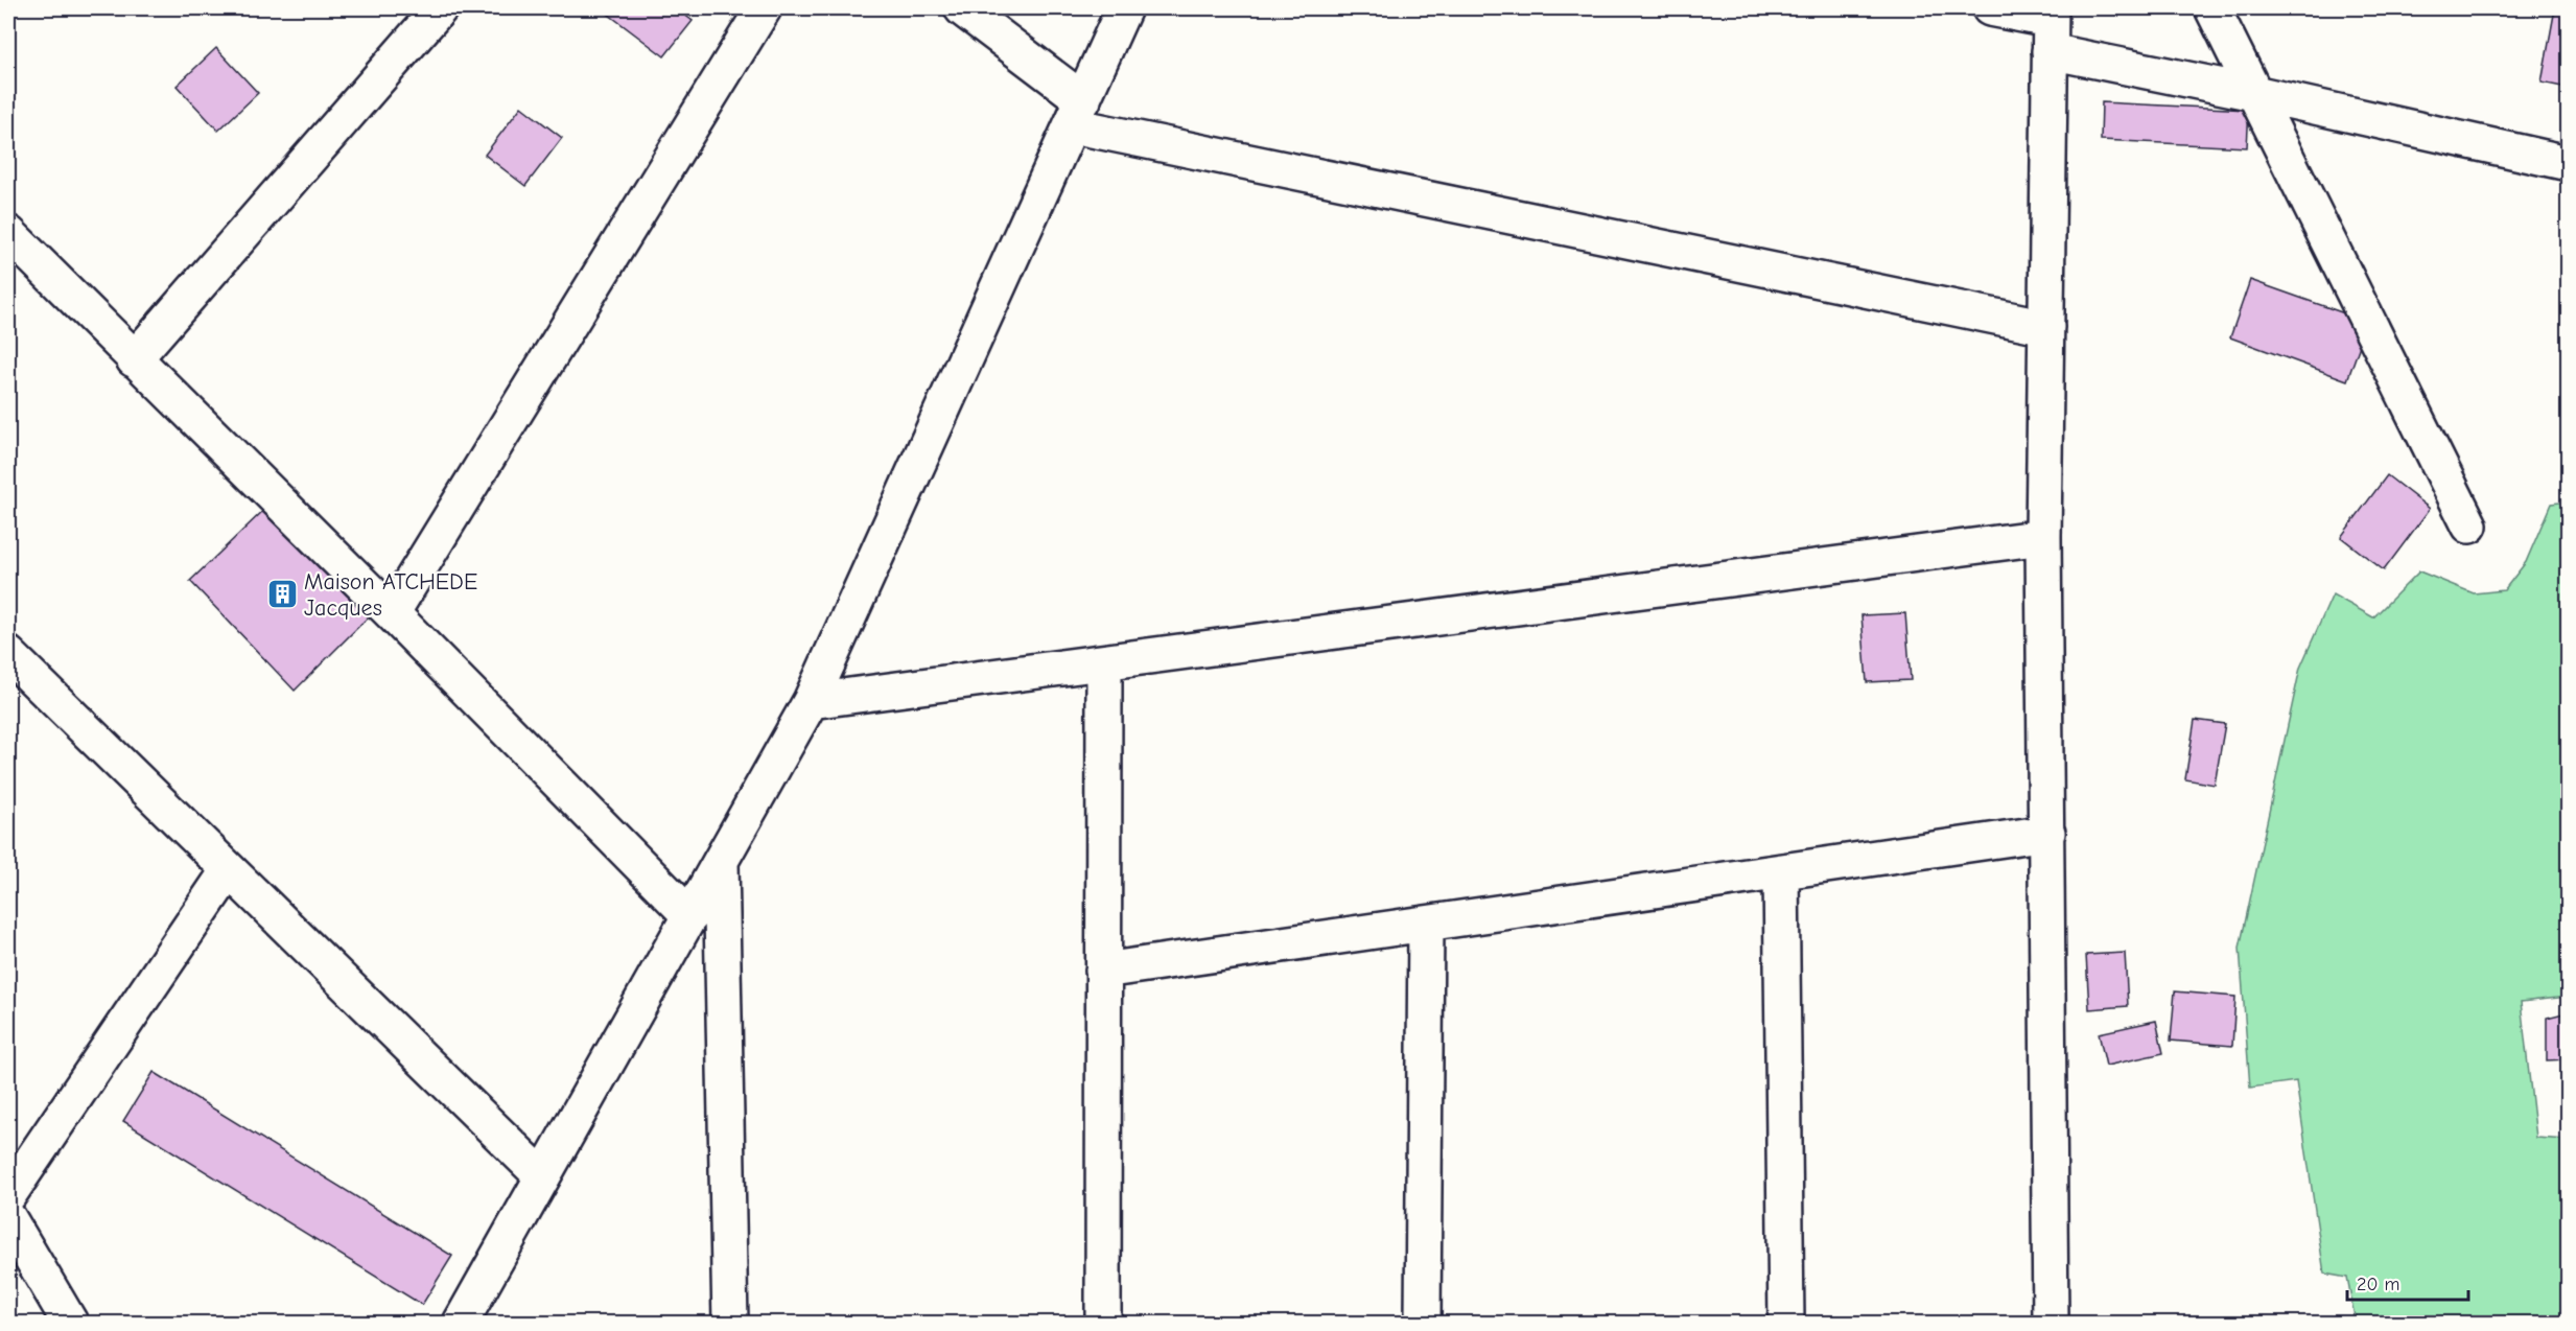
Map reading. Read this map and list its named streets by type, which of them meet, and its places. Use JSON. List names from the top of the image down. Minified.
{"places":{"building":["Maison ATCHEDE Jacques"]},"scale_bar":"20 m"}
